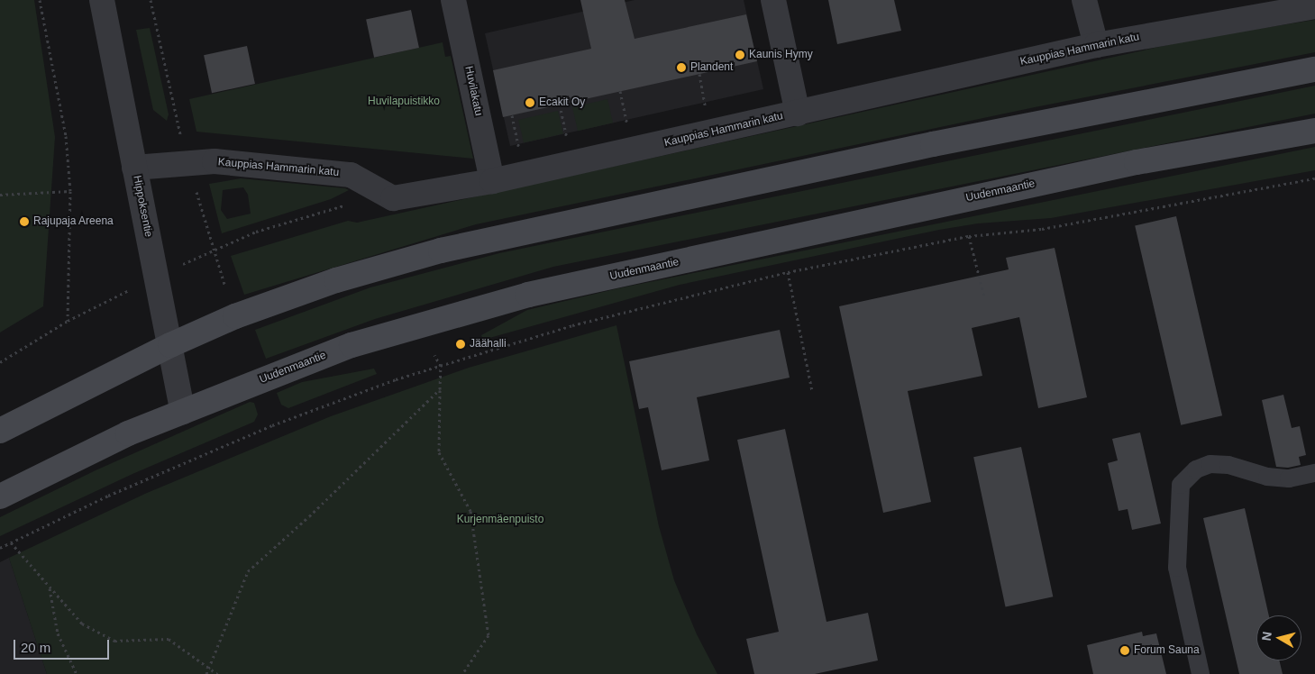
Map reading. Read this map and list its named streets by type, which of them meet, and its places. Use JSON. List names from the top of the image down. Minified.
{"streets":{"main road":["Uudenmaantie"],"street":["Kauppias Hammarin katu","Huvilakatu","Hippoksentie"]},"crossings":[["Kauppias Hammarin katu","Huvilakatu"],["Kauppias Hammarin katu","Hippoksentie"],["Uudenmaantie","Hippoksentie"]],"parks":["Huvilapuistikko","Kurjenmäenpuisto"],"places":["Kaunis Hymy","Plandent","Ecakit Oy","Rajupaja Areena","Jäähalli","Forum Sauna"],"scale_bar":"20 m","north":"left"}
